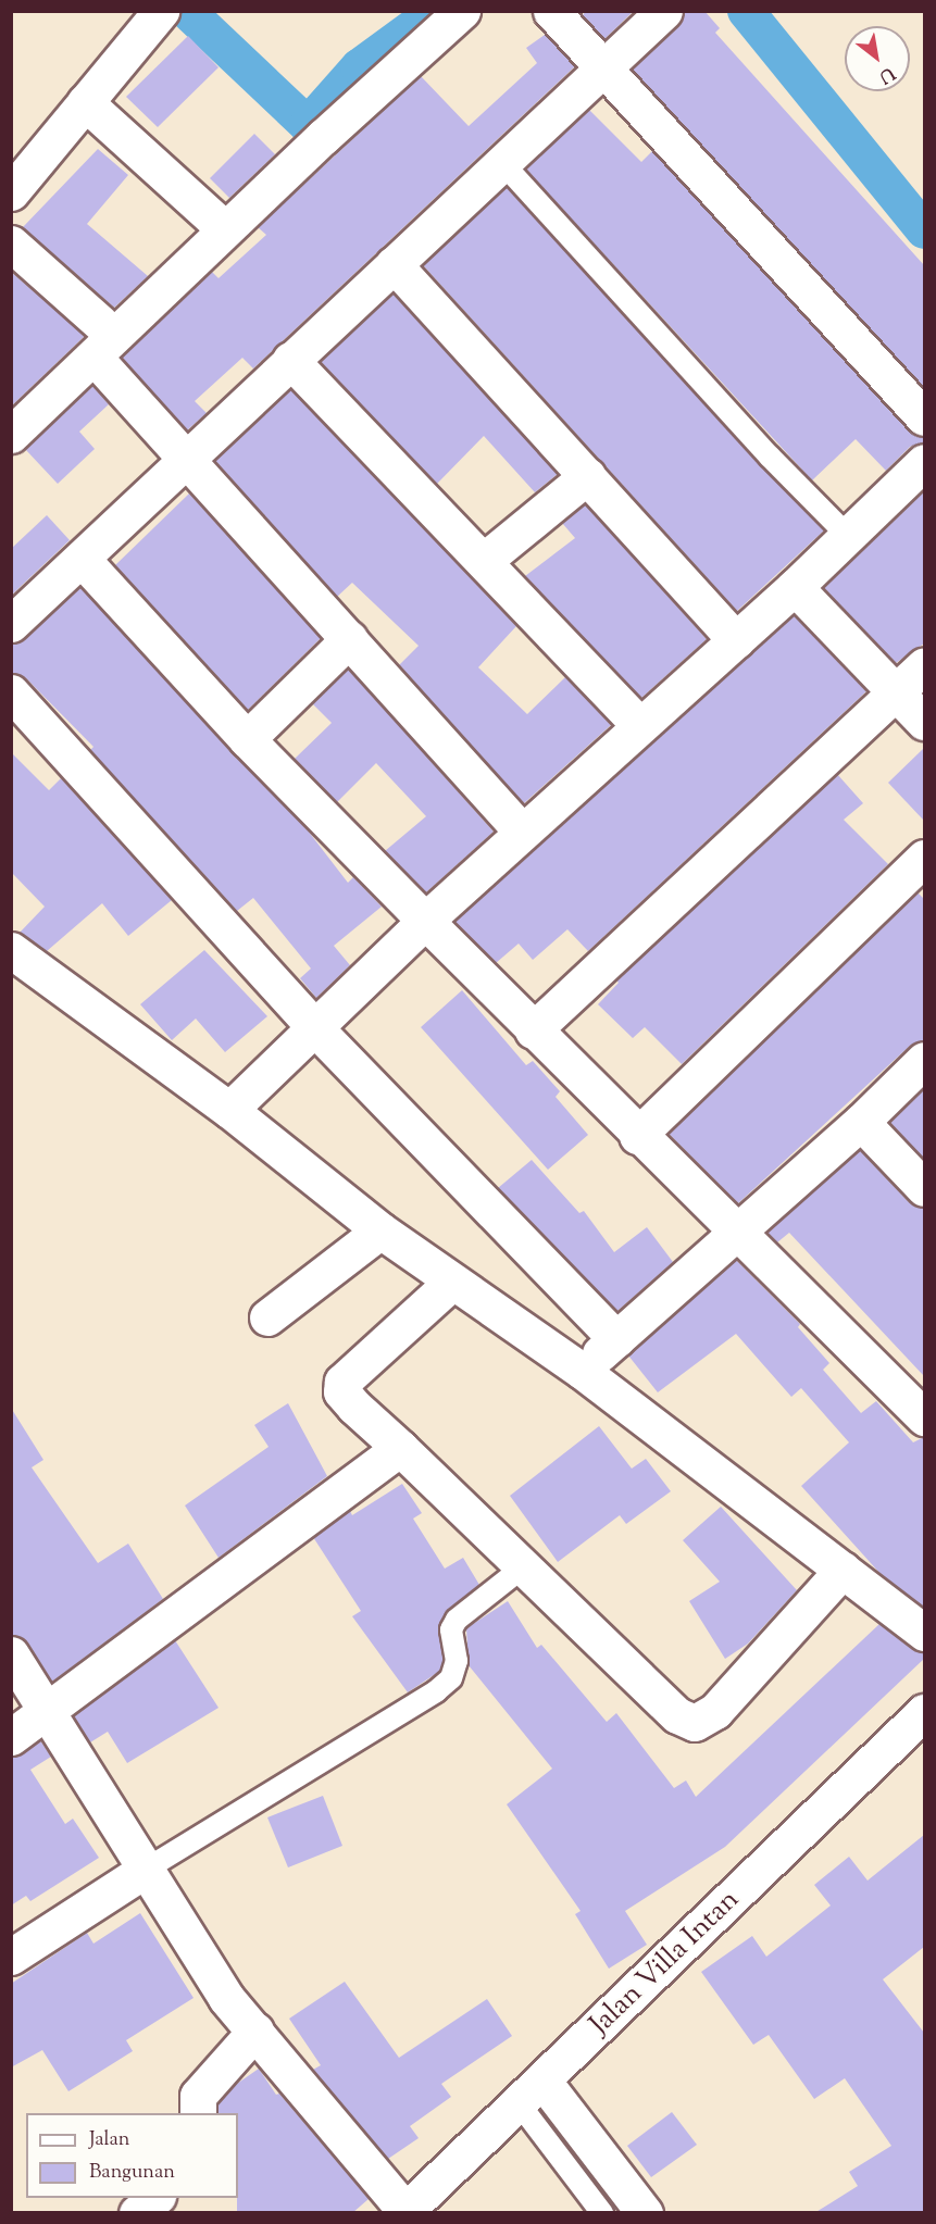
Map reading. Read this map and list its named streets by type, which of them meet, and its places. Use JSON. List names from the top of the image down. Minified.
{"streets":{"street":["Jalan Villa Intan"]},"legend":["Jalan","Bangunan"],"north":"bottom right"}
